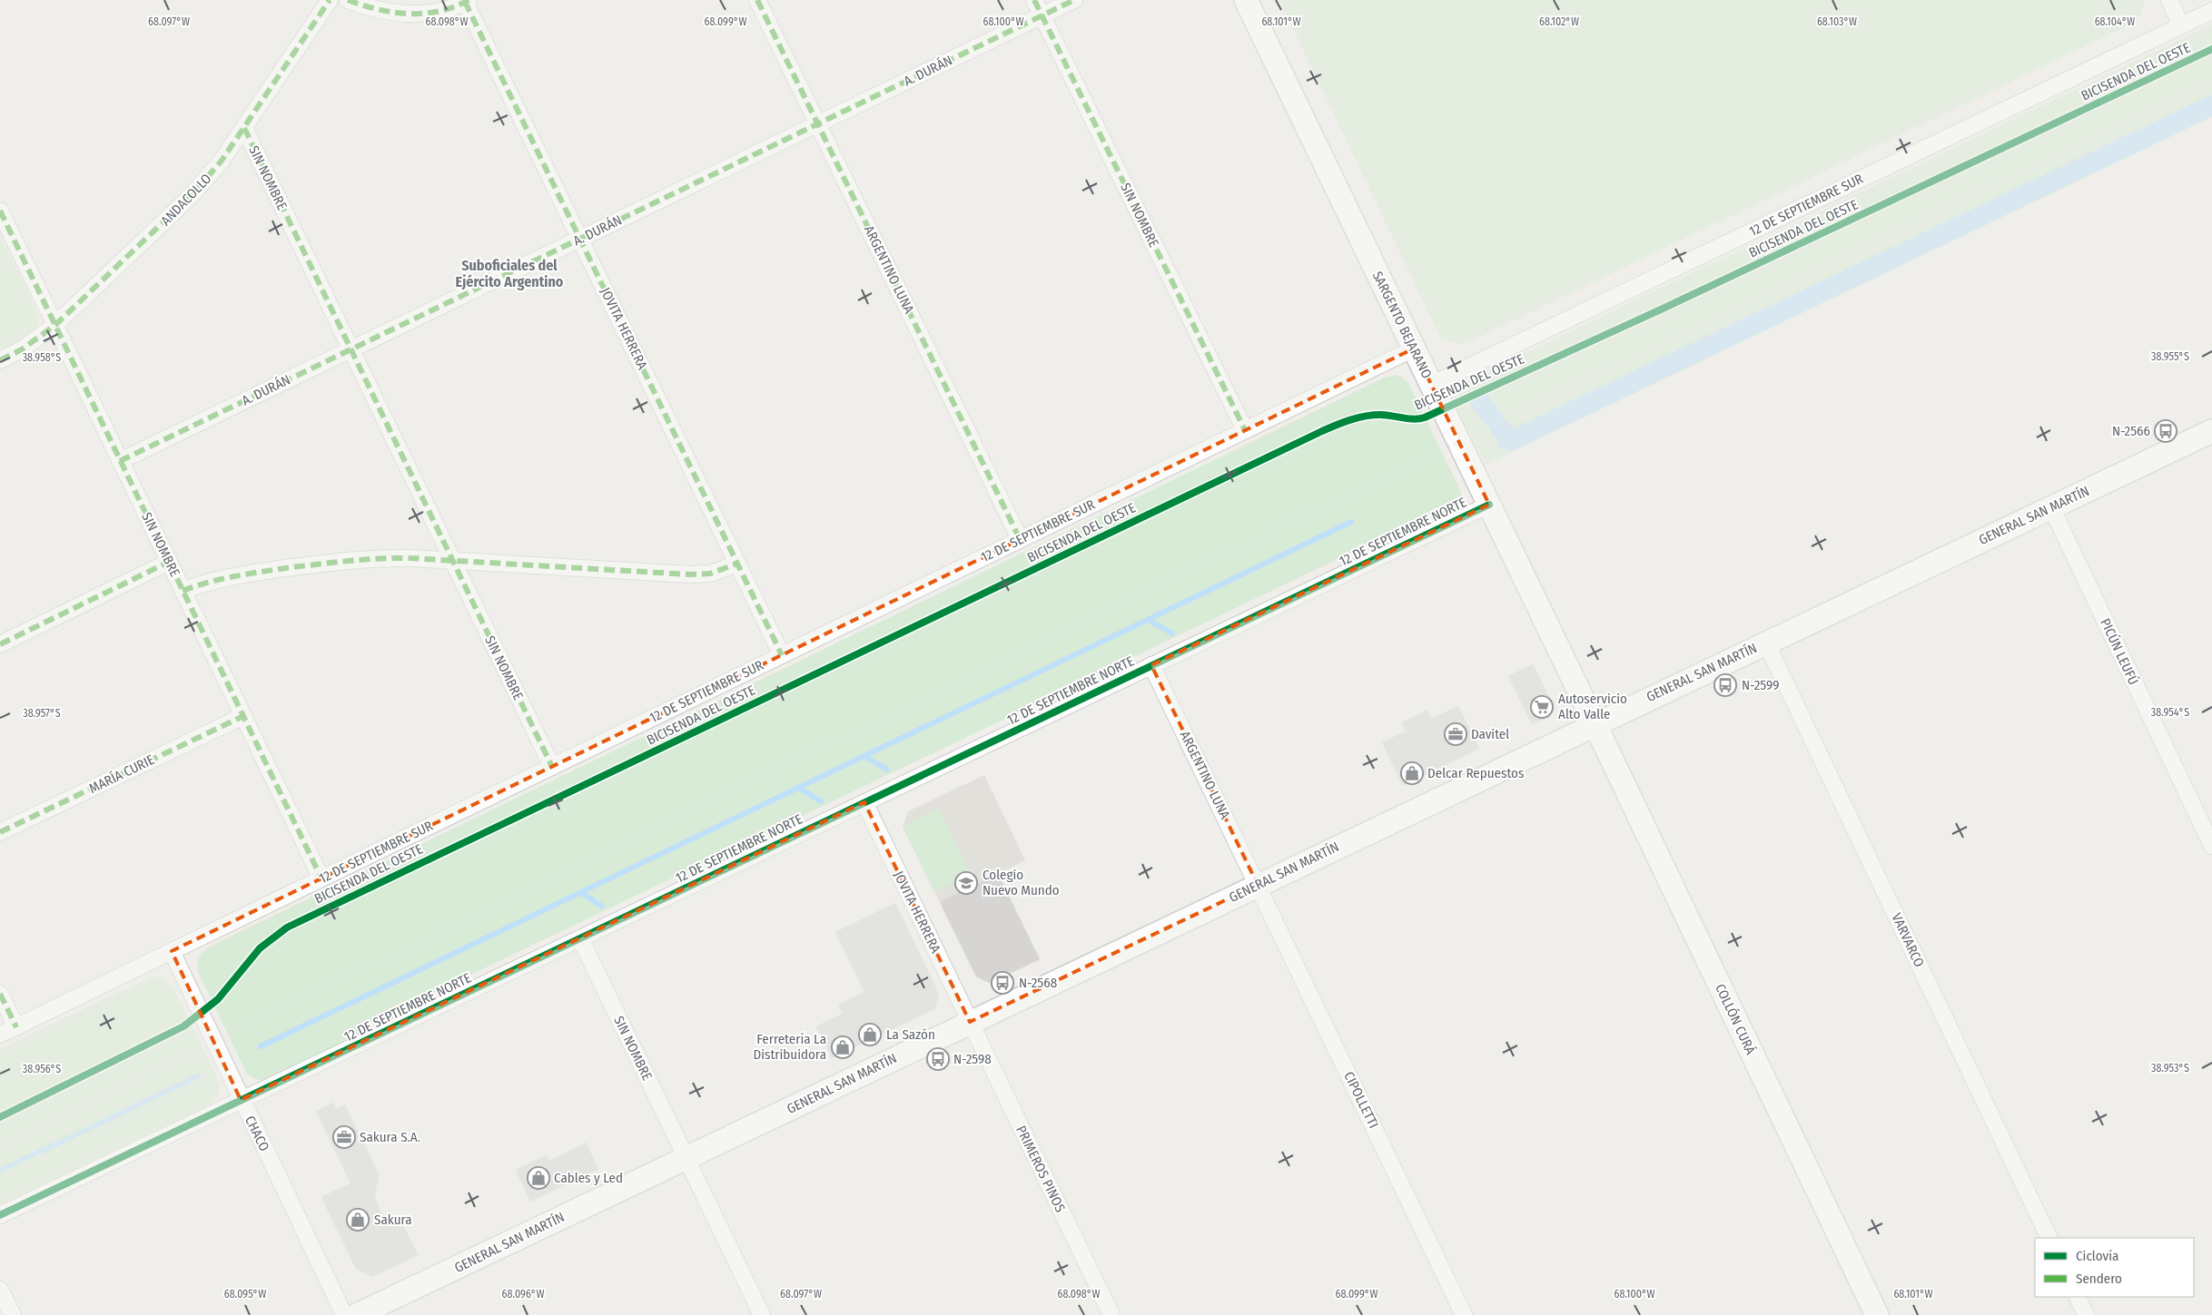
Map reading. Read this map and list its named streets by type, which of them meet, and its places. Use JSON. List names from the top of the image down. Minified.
{"streets":{"main road":["SARGENTO BEJARANO","GENERAL SAN MARTÍN","COLLÓN CURÁ"],"street":["A. DURÁN","SIN NOMBRE","ANDACOLLO","12 DE SEPTIEMBRE SUR","ARGENTINO LUNA","JOVITA HERRERA","12 DE SEPTIEMBRE NORTE","PICÚN LEUFÚ","MARÍA CURIE","VARVARCO","CIPOLLETTI","CHACO","PRIMEROS PINOS"],"cycle path":["BICISENDA DEL OESTE"]},"crossings":[["A. DURÁN","SIN NOMBRE"],["A. DURÁN","ARGENTINO LUNA"],["A. DURÁN","JOVITA HERRERA"],["SIN NOMBRE","ANDACOLLO"],["SIN NOMBRE","12 DE SEPTIEMBRE SUR"],["SIN NOMBRE","GENERAL SAN MARTÍN"],["SIN NOMBRE","12 DE SEPTIEMBRE NORTE"],["SIN NOMBRE","MARÍA CURIE"],["12 DE SEPTIEMBRE SUR","ARGENTINO LUNA"],["12 DE SEPTIEMBRE SUR","SARGENTO BEJARANO"],["12 DE SEPTIEMBRE SUR","JOVITA HERRERA"],["12 DE SEPTIEMBRE SUR","CHACO"],["ARGENTINO LUNA","GENERAL SAN MARTÍN"],["ARGENTINO LUNA","12 DE SEPTIEMBRE NORTE"],["ARGENTINO LUNA","CIPOLLETTI"],["SARGENTO BEJARANO","GENERAL SAN MARTÍN"],["SARGENTO BEJARANO","12 DE SEPTIEMBRE NORTE"],["SARGENTO BEJARANO","COLLÓN CURÁ"],["JOVITA HERRERA","GENERAL SAN MARTÍN"],["JOVITA HERRERA","12 DE SEPTIEMBRE NORTE"],["JOVITA HERRERA","PRIMEROS PINOS"],["GENERAL SAN MARTÍN","PICÚN LEUFÚ"],["GENERAL SAN MARTÍN","VARVARCO"],["GENERAL SAN MARTÍN","COLLÓN CURÁ"],["GENERAL SAN MARTÍN","CIPOLLETTI"],["GENERAL SAN MARTÍN","PRIMEROS PINOS"],["12 DE SEPTIEMBRE NORTE","CHACO"]],"districts":["Suboficiales del Ejército Argentino"],"places":{"bus stop":["N-2566","N-2599","N-2568","N-2598"],"supermarket":["Autoservicio Alto Valle"],"office":["Davitel","Sakura S.A."],"shop":["Delcar Repuestos","La Sazón","Ferretería La Distribuidora","Cables y Led","Sakura"],"school or university":["Colegio Nuevo Mundo"]},"legend":["Ciclovía","Sendero"],"coordinates":["68.103°W","68.104°W","68.097°W","68.098°W","68.099°W","68.100°W","68.101°W","68.102°W","38.955°S","38.958°S","38.954°S","38.957°S","38.953°S","38.956°S","68.095°W","68.096°W"]}
